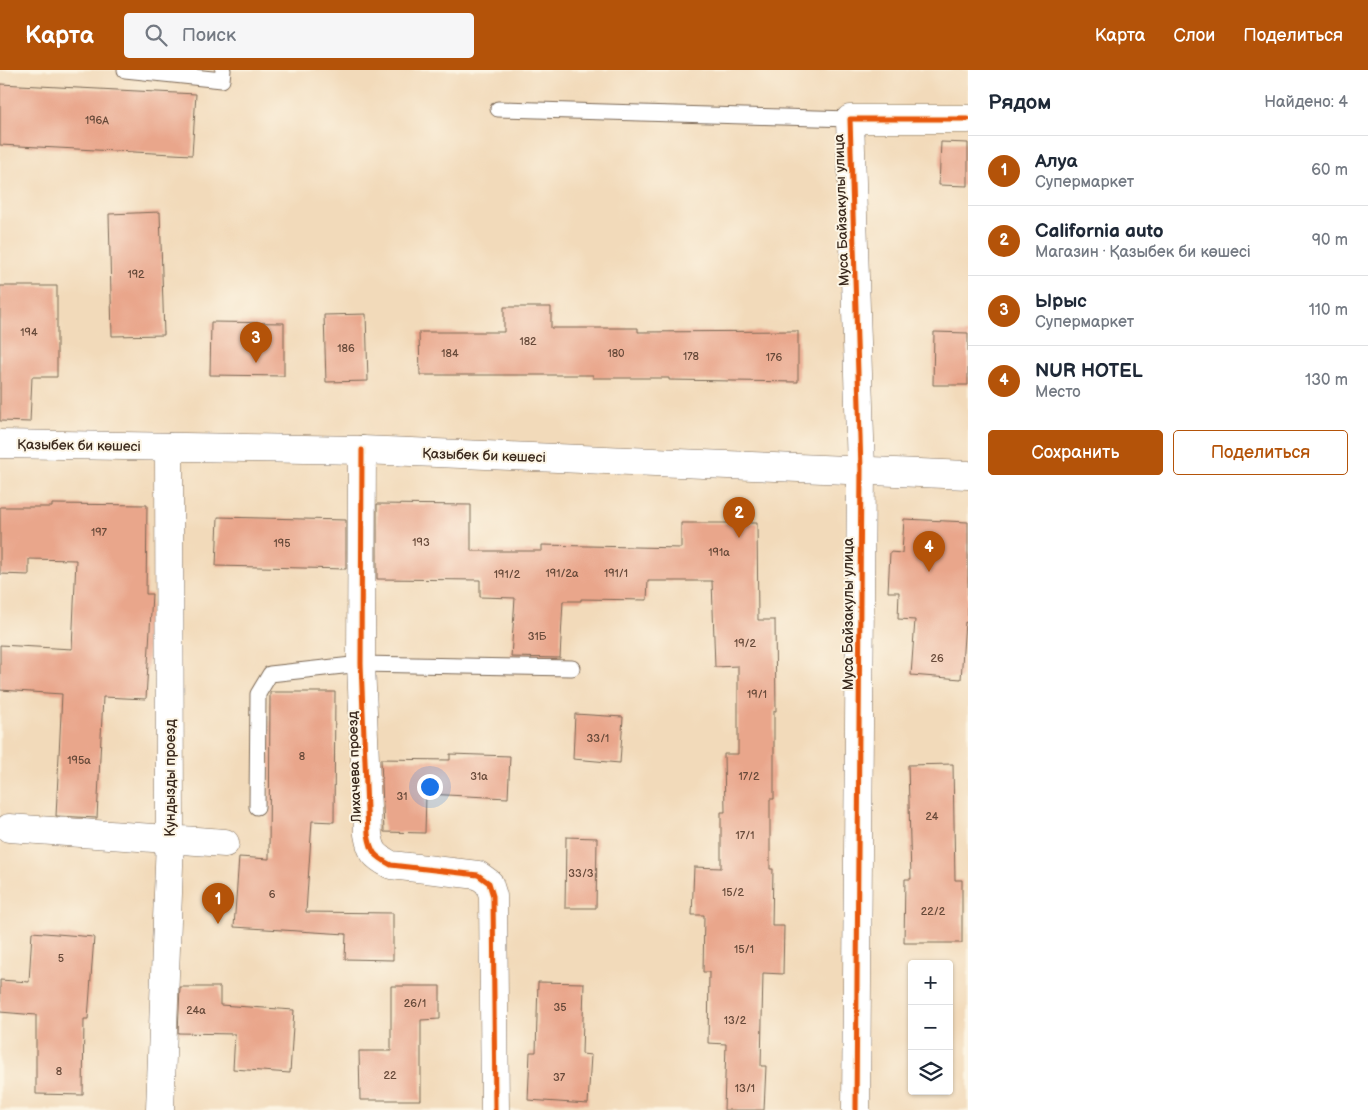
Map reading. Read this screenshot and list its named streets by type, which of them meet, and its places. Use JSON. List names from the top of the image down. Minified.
{"streets":{"street":["Муса Байзакулы улица","Қазыбек би көшесі","Лихачева проезд","Кундызды проезд"]},"crossings":[["Муса Байзакулы улица","Қазыбек би көшесі"],["Қазыбек би көшесі","Лихачева проезд"],["Қазыбек би көшесі","Кундызды проезд"]],"house_numbers":["196А","192","194","182","186","184","180","178","176","197","193","195","191а","191/2а","191/1","191/2","31Б","19/2","26","19/1","33/1","8","195а","31а","17/2","31","24","17/1","33/3","15/2","6","22/2","15/1","5","26/1","35","24а","13/2","8","22","37","13/1"],"page":{"header":"Карта","search":"Поиск","nav":["Карта","Слои","Поделиться"],"heading":["Рядом","Найдено: 4"],"list":[{"mark":"1","name":"Алуа","note":"Супермаркет","value":"60 m"},{"mark":"2","name":"California auto","note":"Магазин · Қазыбек би көшесі","value":"90 m"},{"mark":"3","name":"Ырыс","note":"Супермаркет","value":"110 m"},{"mark":"4","name":"NUR HOTEL","note":"Место","value":"130 m"}],"pins":["3","2","4","1"],"buttons":["Сохранить","Поделиться"],"map_buttons":["+","−"]}}
